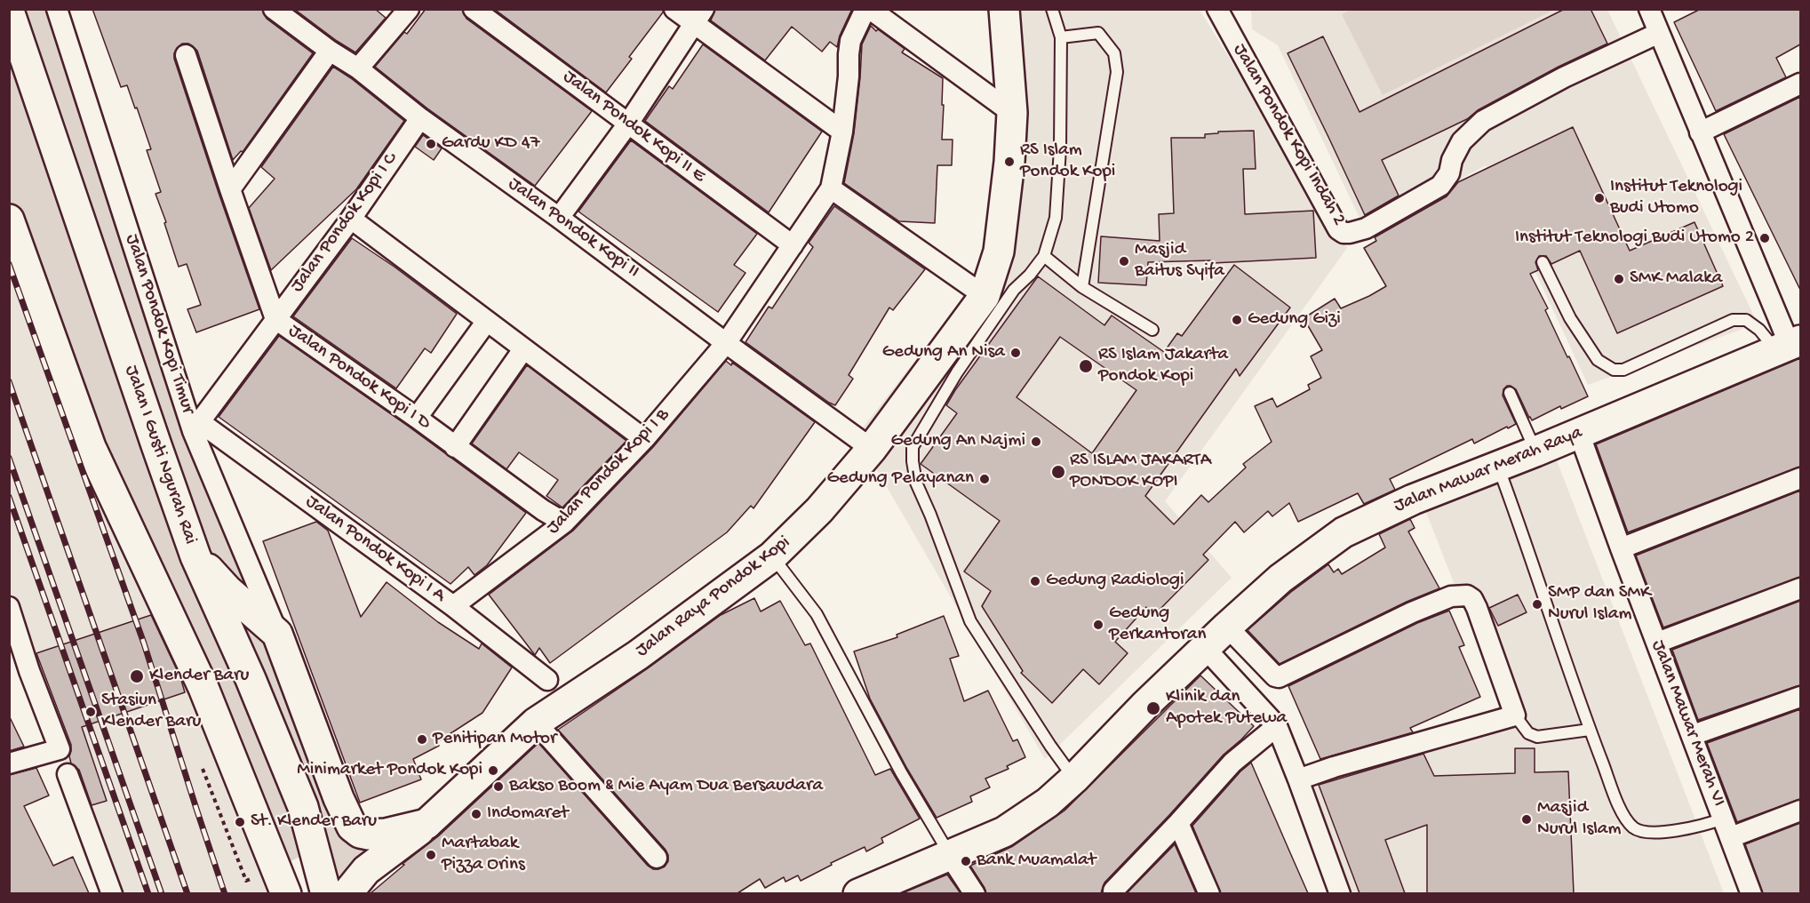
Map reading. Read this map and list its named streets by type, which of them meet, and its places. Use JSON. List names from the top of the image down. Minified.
{"streets":{"main road":["Jalan I Gusti Ngurah Rai","Jalan Mawar Merah Raya","Jalan Raya Pondok Kopi"],"street":["Jalan Pondok Kopi II E","Jalan Pondok Kopi Indah 2","Jalan Pondok Kopi I C","Jalan Pondok Kopi II","Jalan Pondok Kopi Timur","Jalan Pondok Kopi I D","Jalan Pondok Kopi I B","Jalan Pondok Kopi I A","Jalan Mawar Merah VI"]},"crossings":[["Jalan Pondok Kopi II E","Jalan Pondok Kopi I B"],["Jalan Pondok Kopi I C","Jalan Pondok Kopi II"],["Jalan Pondok Kopi I C","Jalan Pondok Kopi Timur"],["Jalan Pondok Kopi I C","Jalan Pondok Kopi I D"],["Jalan Pondok Kopi I C","Jalan Pondok Kopi I A"],["Jalan Pondok Kopi II","Jalan Pondok Kopi I B"],["Jalan Pondok Kopi II","Jalan Raya Pondok Kopi"],["Jalan Pondok Kopi Timur","Jalan Pondok Kopi I A"],["Jalan Pondok Kopi I D","Jalan Pondok Kopi I B"],["Jalan Mawar Merah Raya","Jalan Mawar Merah VI"],["Jalan Pondok Kopi I B","Jalan Pondok Kopi I A"]],"places":["Gardu KD 47","RS Islam Pondok Kopi","Institut Teknologi Budi Utomo","Institut Teknologi Budi Utomo 2","Masjid Baitus Syifa","SMK Malaka","Gedung Gizi","Gedung An Nisa","RS Islam Jakarta Pondok Kopi","Gedung An Najmi","RS ISLAM JAKARTA PONDOK KOPI","Gedung Pelayanan","Gedung Radiologi","SMP dan SMK Nurul Islam","Gedung Perkantoran","Klender Baru","Klinik dan Apotek Putewa","Stasiun Klender Baru","Penitipan Motor","Minimarket Pondok Kopi","Bakso Boom & Mie Ayam Dua Bersaudara","Indomaret","Masjid Nurul Islam","St. Klender Baru","Martabak Pizza Orins","Bank Muamalat"]}
